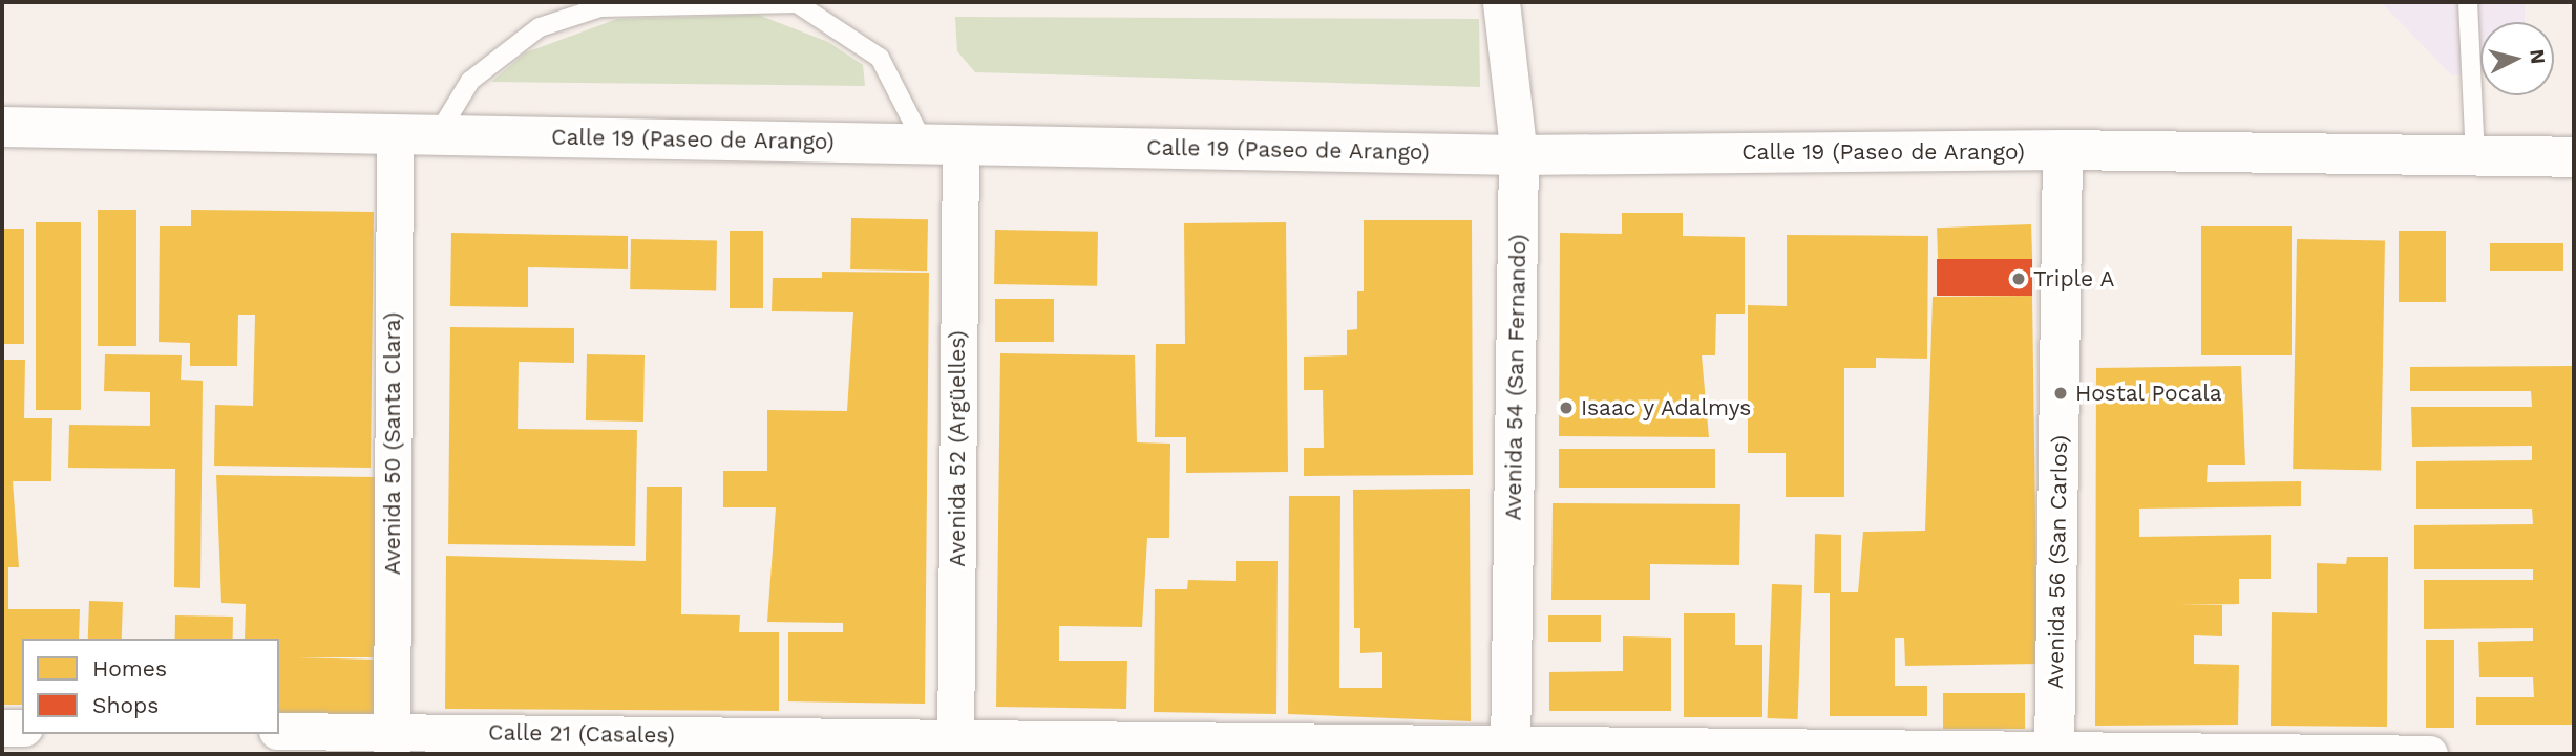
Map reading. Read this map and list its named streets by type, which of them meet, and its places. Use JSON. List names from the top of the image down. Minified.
{"streets":{"main road":["Calle 19 (Paseo de Arango)","Avenida 54 (San Fernando)","Avenida 56 (San Carlos)"],"street":["Avenida 50 (Santa Clara)","Avenida 52 (Argüelles)","Calle 21 (Casales)"]},"crossings":[["Calle 19 (Paseo de Arango)","Avenida 54 (San Fernando)"],["Calle 19 (Paseo de Arango)","Avenida 50 (Santa Clara)"],["Calle 19 (Paseo de Arango)","Avenida 52 (Argüelles)"],["Calle 19 (Paseo de Arango)","Avenida 56 (San Carlos)"],["Avenida 54 (San Fernando)","Calle 21 (Casales)"],["Avenida 50 (Santa Clara)","Calle 21 (Casales)"],["Avenida 52 (Argüelles)","Calle 21 (Casales)"],["Avenida 56 (San Carlos)","Calle 21 (Casales)"]],"places":["Triple A","Hostal Pocala","Isaac y Adalmys"],"legend":["Homes","Shops"],"north":"right"}
